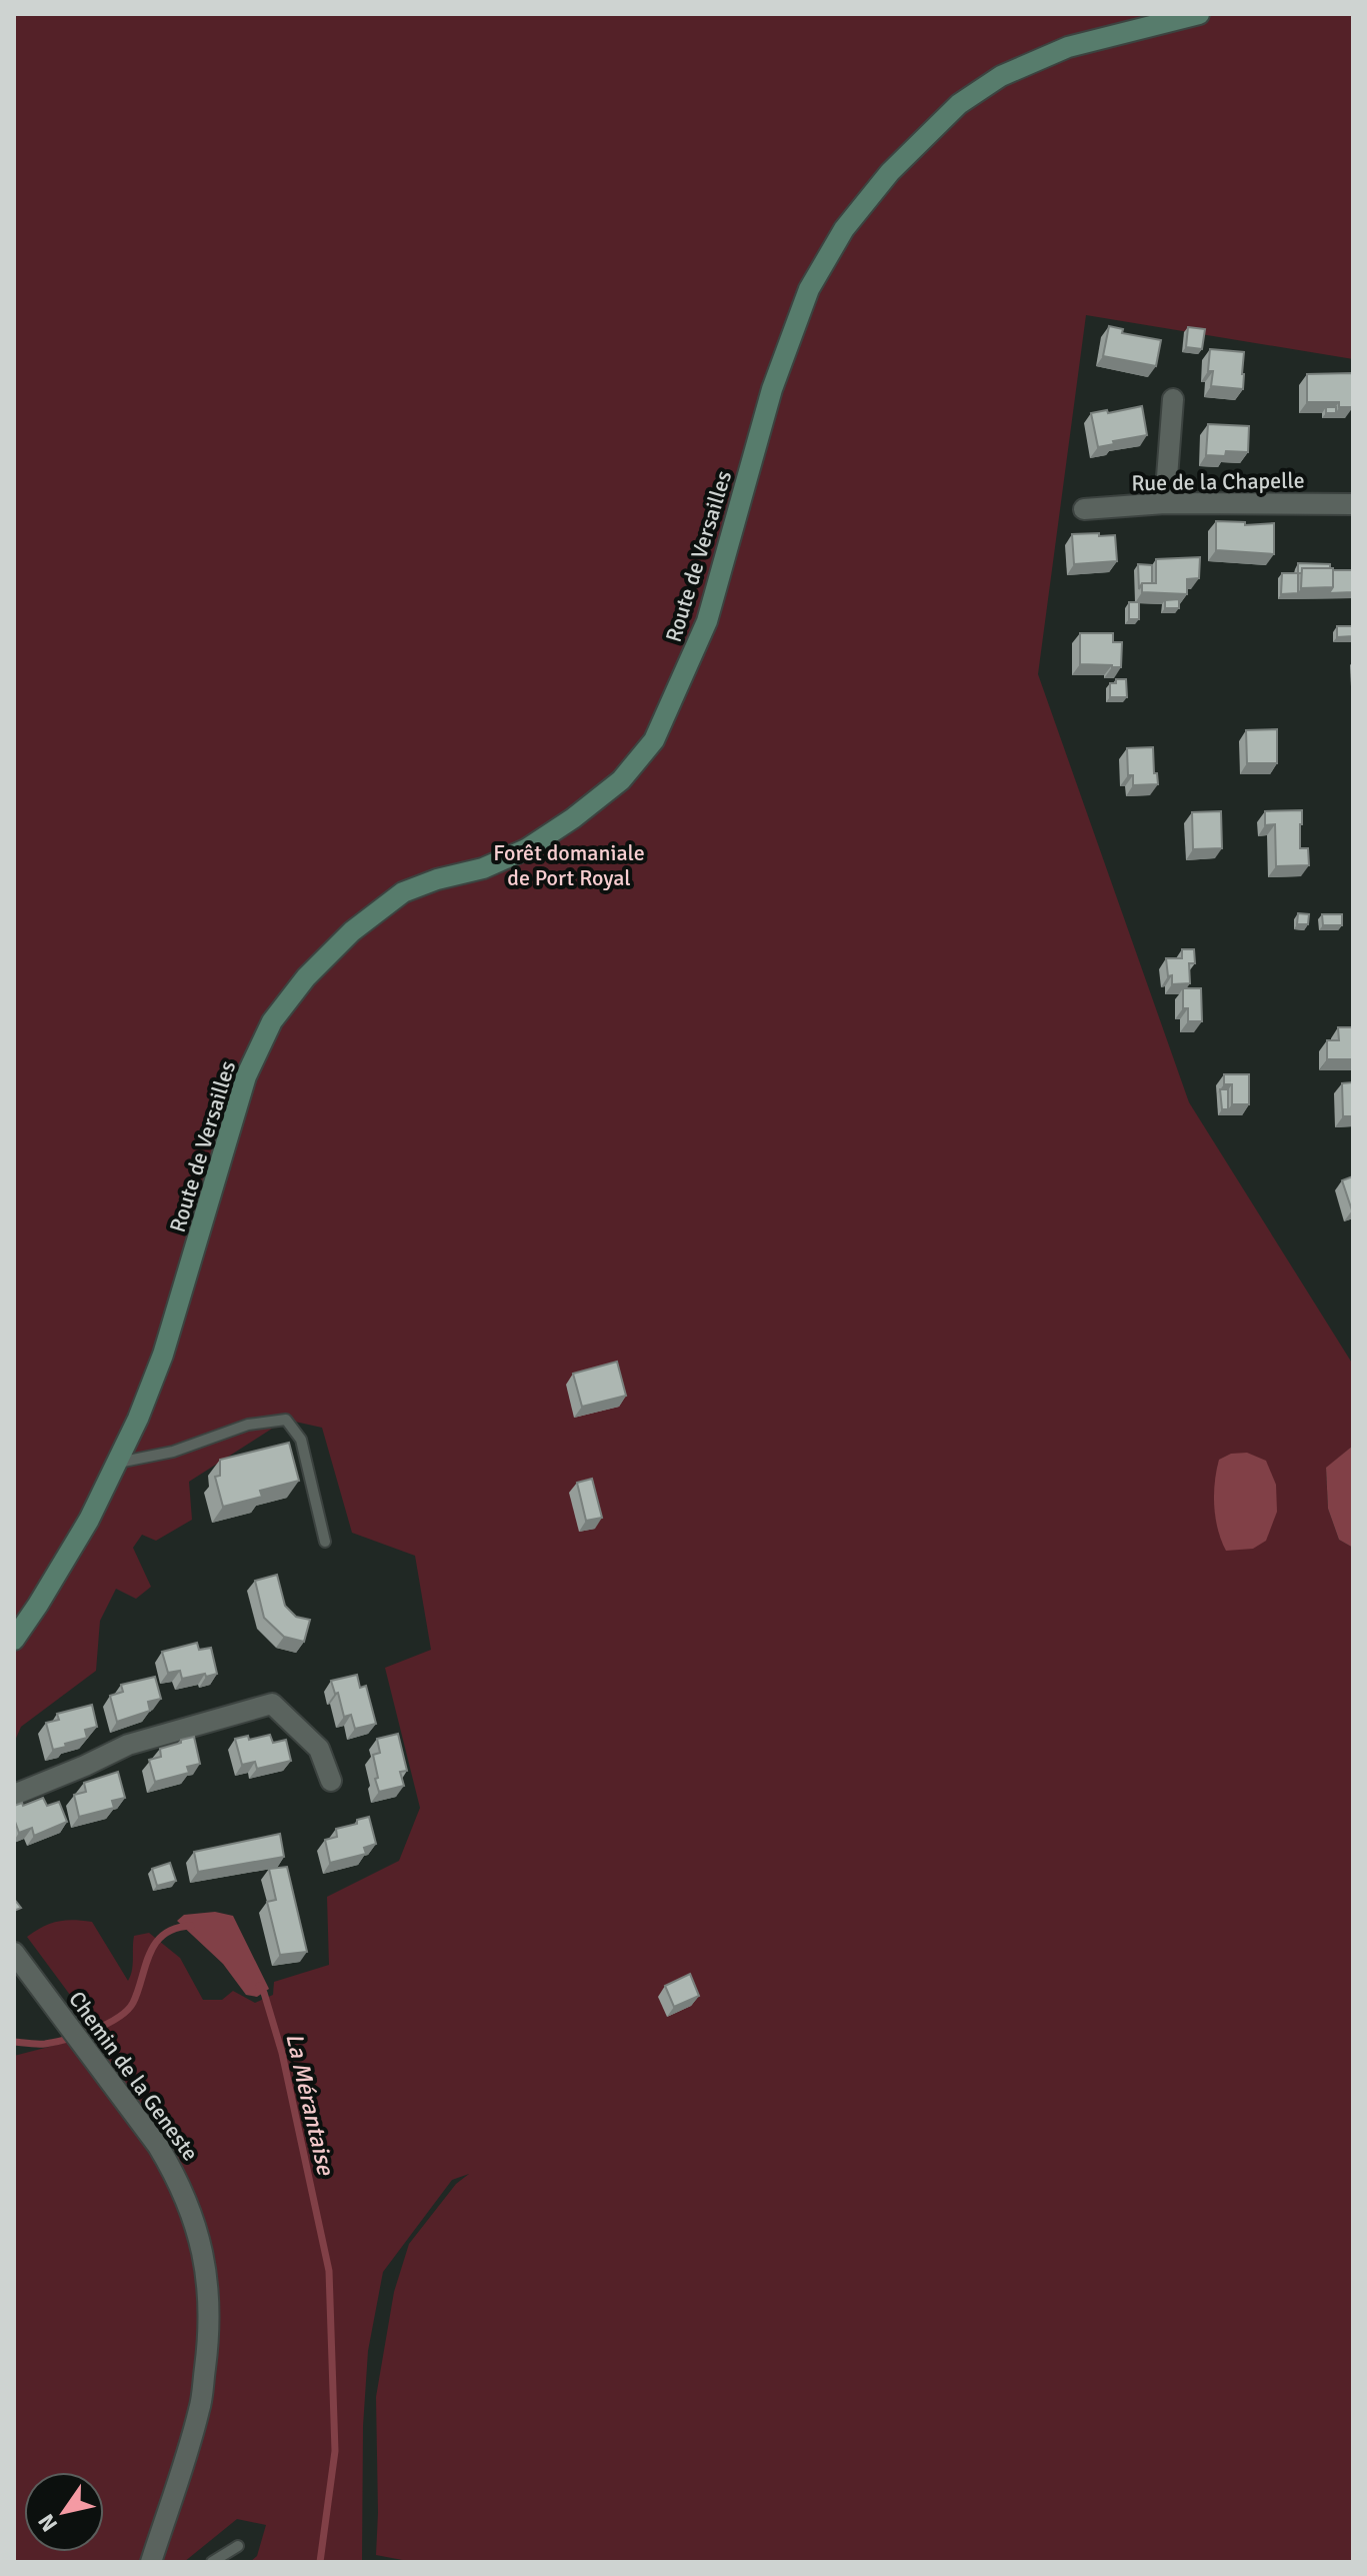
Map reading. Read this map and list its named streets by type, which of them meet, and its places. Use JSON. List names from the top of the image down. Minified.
{"streets":{"main road":["Route de Versailles"],"street":["Rue de la Chapelle","Chemin de la Geneste"]},"water":["La Mérantaise"],"parks":["Forêt domaniale de Port Royal"],"north":"bottom left"}
